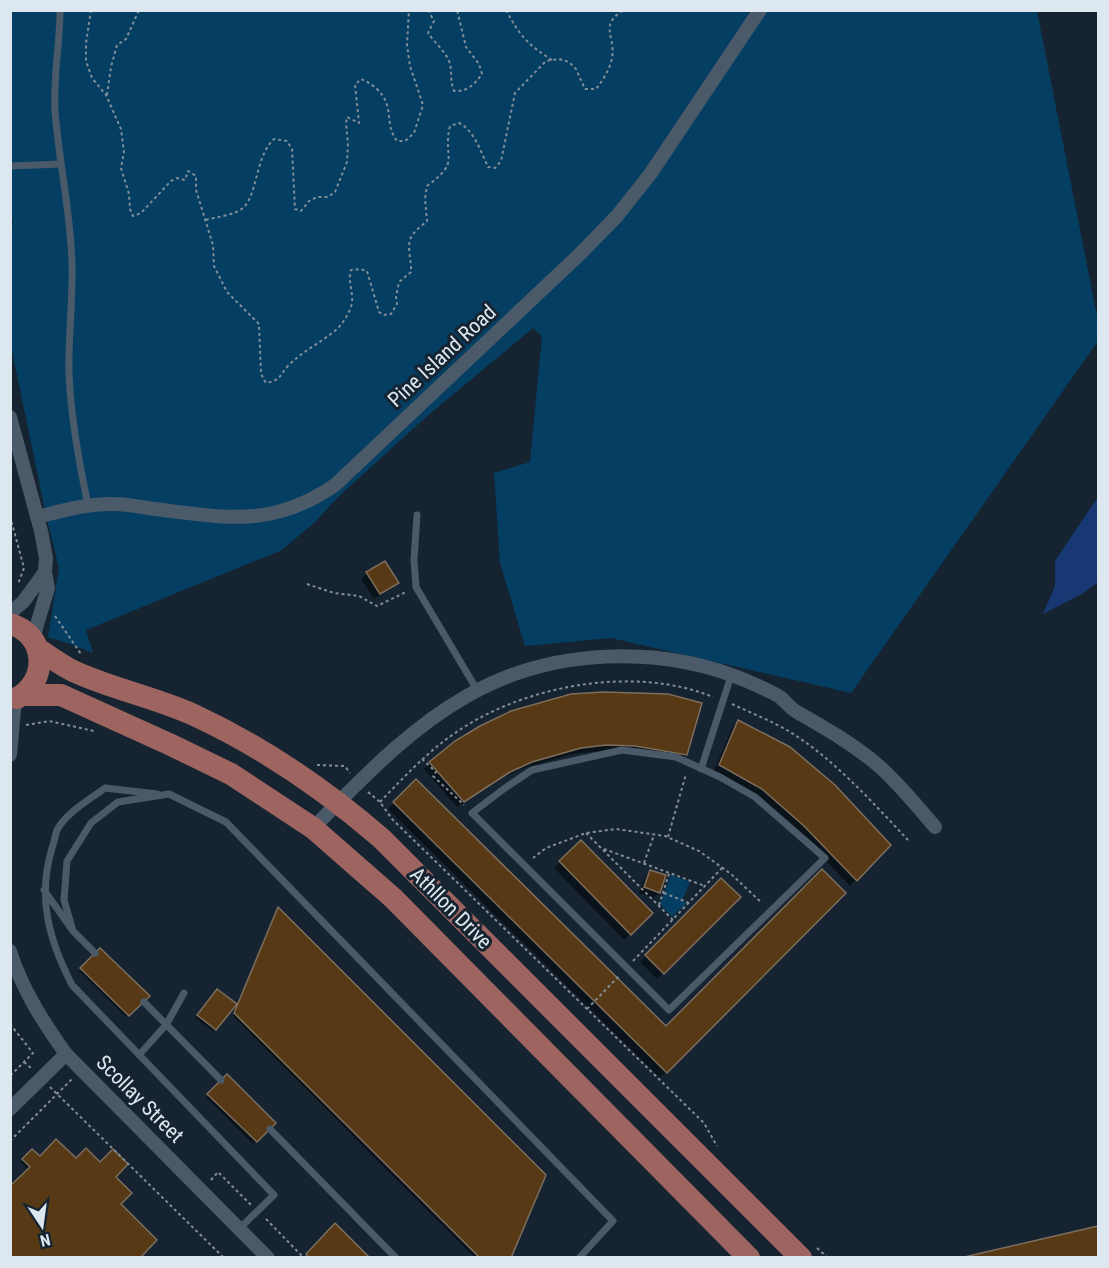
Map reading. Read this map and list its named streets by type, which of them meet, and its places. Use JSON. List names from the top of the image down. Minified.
{"streets":{"main road":["Athllon Drive"],"street":["Pine Island Road","Scollay Street"]},"north":"bottom"}
